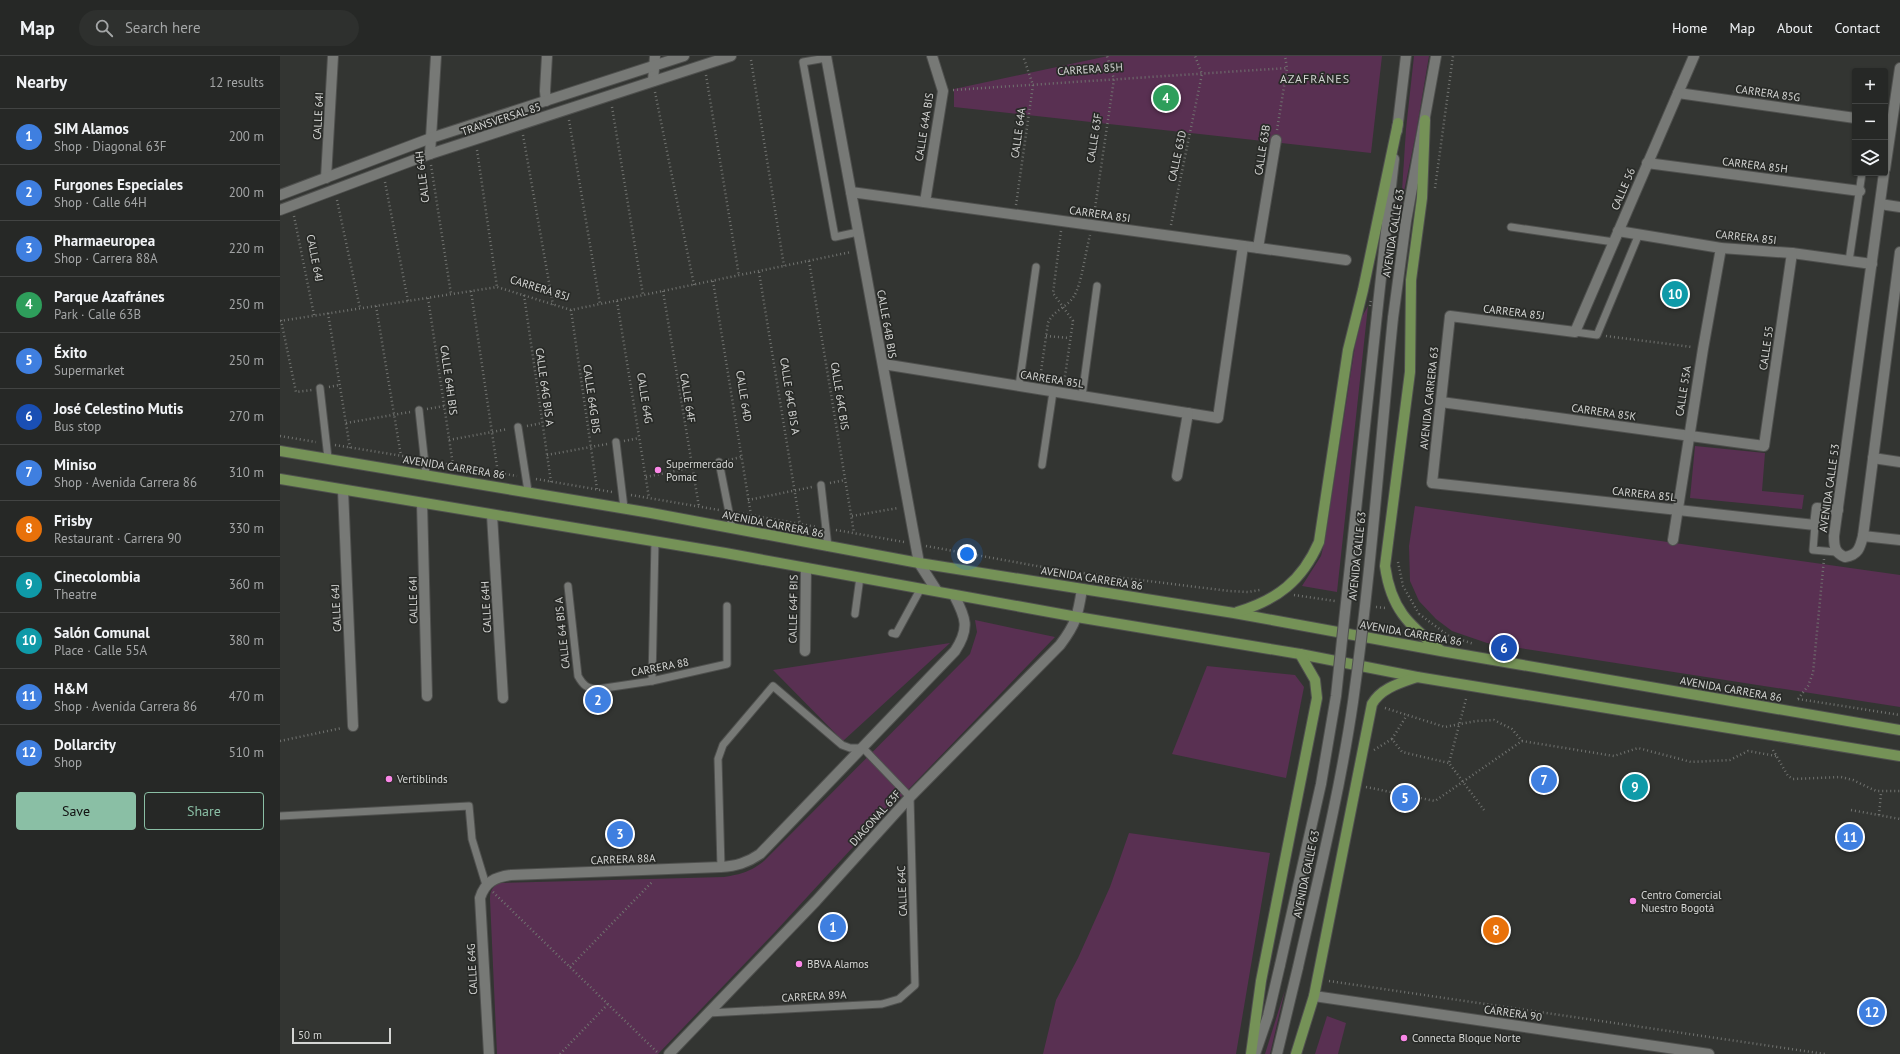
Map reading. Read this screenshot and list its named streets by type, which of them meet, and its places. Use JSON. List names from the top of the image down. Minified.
{"streets":{"main road":["AVENIDA CARRERA 86"],"street":["CARRERA 85H","CARRERA 85G","CALLE 64I","TRANSVERSAL 85","CALLE 64A BIS","CALLE 63B","CALLE 64H","CALLE 56","CARRERA 85I","AVENIDA CALLE 63","CALLE 64J","CARRERA 85J","CALLE 64B BIS","CALLE 55","CARRERA 85L","CALLE 55A","CALLE 64G","AVENIDA CARRERA 63","CARRERA 85K","AVENIDA CALLE 53","CALLE 64F BIS","DIAGONAL 63F","CARRERA 88A","CARRERA 90"],"lane":["CALLE 64 BIS A","CARRERA 88","CALLE 64C","CARRERA 89A"],"path":["CALLE 64A","CALLE 63F","CALLE 63D","CALLE 64H BIS","CALLE 64G BIS A","CALLE 64D","CALLE 64C BIS A","CALLE 64C BIS","CALLE 64F","CALLE 64G BIS"]},"crossings":[["CARRERA 85H","CALLE 64A BIS"],["CARRERA 85H","CALLE 64A"],["CARRERA 85H","CALLE 63F"],["CARRERA 85H","CALLE 63B"],["CARRERA 85H","CALLE 63D"],["CARRERA 85H","CALLE 56"],["CARRERA 85G","CALLE 56"],["CALLE 64I","TRANSVERSAL 85"],["TRANSVERSAL 85","CALLE 64H"],["TRANSVERSAL 85","CALLE 64J"],["CALLE 64A BIS","CARRERA 85I"],["CALLE 64A","CARRERA 85I"],["CALLE 63F","CARRERA 85I"],["CALLE 63F","CARRERA 85L"],["CALLE 63B","CARRERA 85I"],["CALLE 63D","CARRERA 85I"],["CALLE 64H","CARRERA 85J"],["CALLE 56","CARRERA 85I"],["CALLE 56","CARRERA 85J"],["CARRERA 85I","CALLE 64B BIS"],["CARRERA 85I","CALLE 55"],["CARRERA 85I","CARRERA 85L"],["CARRERA 85I","CALLE 55A"],["CARRERA 85I","AVENIDA CALLE 53"],["CALLE 64J","CARRERA 85J"],["CARRERA 85J","CALLE 64B BIS"],["CARRERA 85J","CALLE 64H BIS"],["CARRERA 85J","CALLE 64G BIS A"],["CARRERA 85J","CALLE 64D"],["CARRERA 85J","CALLE 64C BIS A"],["CARRERA 85J","CALLE 64C BIS"],["CARRERA 85J","CALLE 64G"],["CARRERA 85J","CALLE 64F"],["CARRERA 85J","AVENIDA CARRERA 63"],["CARRERA 85J","CALLE 64G BIS"],["CALLE 64B BIS","CARRERA 85L"],["CALLE 64B BIS","AVENIDA CARRERA 86"],["CALLE 55","CARRERA 85K"],["CARRERA 85L","CALLE 55A"],["CARRERA 85L","AVENIDA CARRERA 63"],["CALLE 55A","CARRERA 85K"],["CALLE 64G","CARRERA 88A"],["AVENIDA CARRERA 63","CARRERA 85K"],["AVENIDA CARRERA 86","DIAGONAL 63F"],["CALLE 64 BIS A","CARRERA 88"],["DIAGONAL 63F","CALLE 64C"],["DIAGONAL 63F","CARRERA 89A"],["CALLE 64C","CARRERA 89A"]],"districts":["AZAFRÁNES"],"places":["Supermercado Pomac","Vertiblinds","Centro Comercial Nuestro Bogotá","BBVA Alamos","Connecta Bloque Norte"],"scale_bar":"50 m","page":{"header":"Map","search":"Search here","nav":["Home","Map","About","Contact"],"heading":["Nearby","12 results"],"map_buttons":["+","−"],"pins":["4","10","6","2","7","9","5","3","11","1","8","12"],"list":[{"mark":"1","name":"SIM Alamos","note":"Shop · Diagonal 63F","value":"200 m"},{"mark":"2","name":"Furgones Especiales","note":"Shop · Calle 64H","value":"200 m"},{"mark":"3","name":"Pharmaeuropea","note":"Shop · Carrera 88A","value":"220 m"},{"mark":"4","name":"Parque Azafránes","note":"Park · Calle 63B","value":"250 m"},{"mark":"5","name":"Éxito","note":"Supermarket","value":"250 m"},{"mark":"6","name":"José Celestino Mutis","note":"Bus stop","value":"270 m"},{"mark":"7","name":"Miniso","note":"Shop · Avenida Carrera 86","value":"310 m"},{"mark":"8","name":"Frisby","note":"Restaurant · Carrera 90","value":"330 m"},{"mark":"9","name":"Cinecolombia","note":"Theatre","value":"360 m"},{"mark":"10","name":"Salón Comunal","note":"Place · Calle 55A","value":"380 m"},{"mark":"11","name":"H&M","note":"Shop · Avenida Carrera 86","value":"470 m"},{"mark":"12","name":"Dollarcity","note":"Shop","value":"510 m"}],"buttons":["Save","Share"],"scale":"50 m"}}
